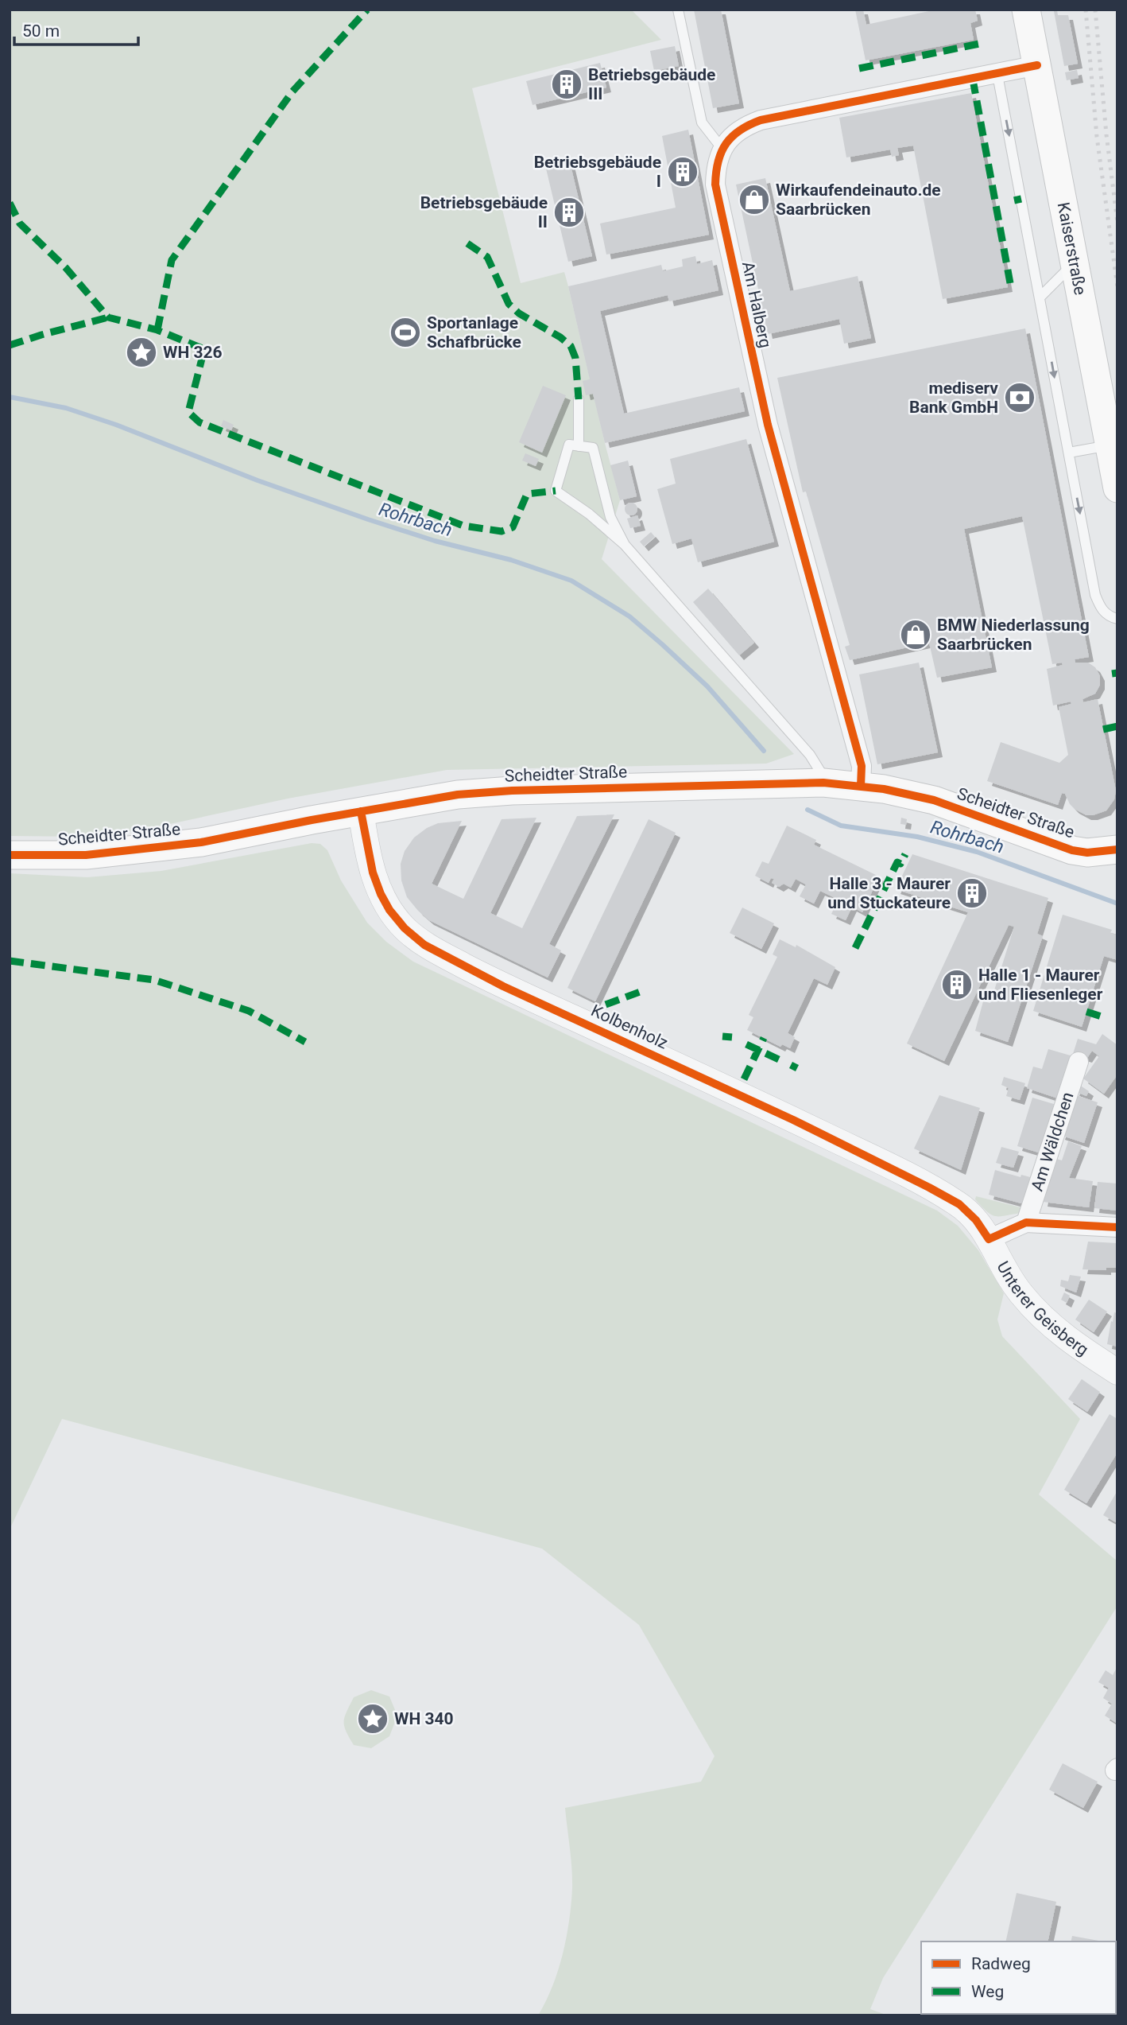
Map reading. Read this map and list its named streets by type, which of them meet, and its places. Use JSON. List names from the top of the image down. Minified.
{"streets":{"main road":["Kaiserstraße","Scheidter Straße"],"street":["Am Halberg","Kolbenholz","Am Wäldchen","Unterer Geisberg"]},"crossings":[["Am Halberg","Scheidter Straße"],["Scheidter Straße","Kolbenholz"],["Kolbenholz","Unterer Geisberg"]],"water":["Rohrbach"],"places":{"building":["Betriebsgebäude III","Betriebsgebäude I","Betriebsgebäude II","Halle 3 - Maurer und Stuckateure","Halle 1 - Maurer und Fliesenleger"],"shop":["Wirkaufendeinauto.de Saarbrücken","BMW Niederlassung Saarbrücken"],"sports":["Sportanlage Schafbrücke"],"place":["WH 326","WH 340"],"bank":["mediserv Bank GmbH"]},"legend":["Radweg","Weg"],"scale_bar":"50 m"}
